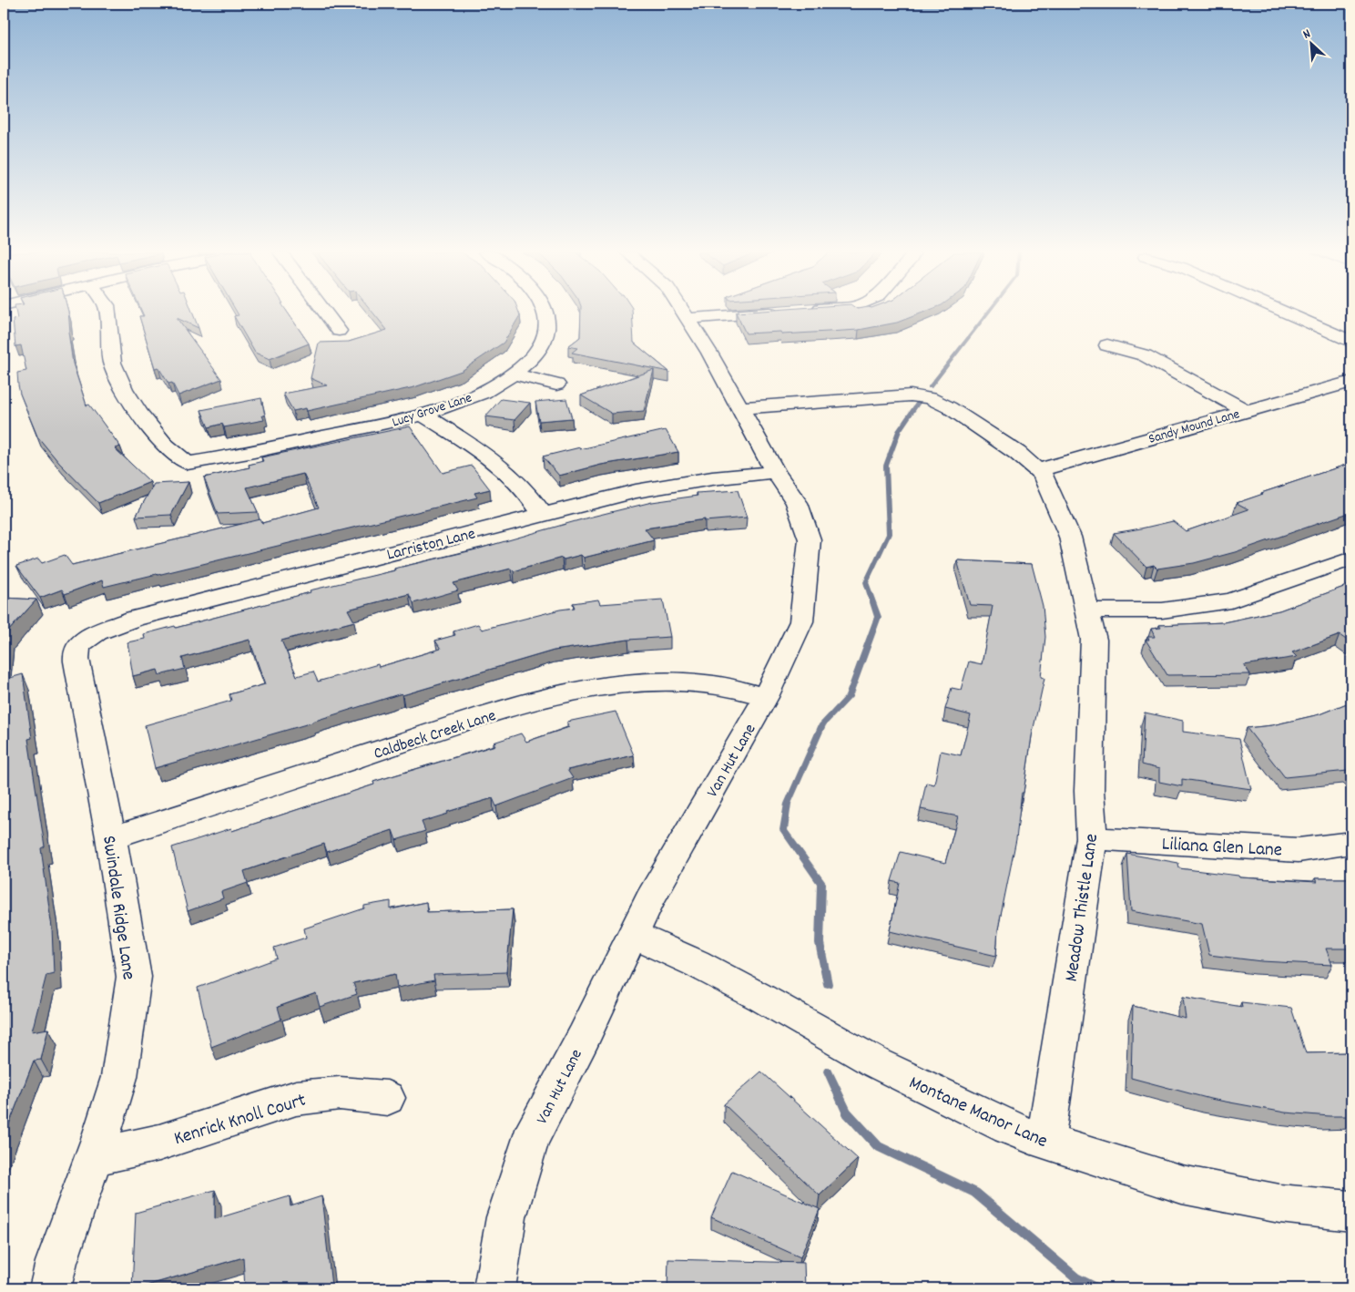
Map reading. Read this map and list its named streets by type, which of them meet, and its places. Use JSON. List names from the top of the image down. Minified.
{"streets":{"street":["Lucy Grove Lane","Sandy Mound Lane","Larriston Lane","Caldbeck Creek Lane","Van Hut Lane","Liliana Glen Lane","Swindale Ridge Lane","Meadow Thistle Lane","Montane Manor Lane","Kenrick Knoll Court"]},"crossings":[["Sandy Mound Lane","Meadow Thistle Lane"],["Larriston Lane","Van Hut Lane"],["Larriston Lane","Swindale Ridge Lane"],["Caldbeck Creek Lane","Van Hut Lane"],["Caldbeck Creek Lane","Swindale Ridge Lane"],["Van Hut Lane","Meadow Thistle Lane"],["Van Hut Lane","Montane Manor Lane"],["Liliana Glen Lane","Meadow Thistle Lane"],["Swindale Ridge Lane","Kenrick Knoll Court"],["Meadow Thistle Lane","Montane Manor Lane"]],"north":"top left"}
